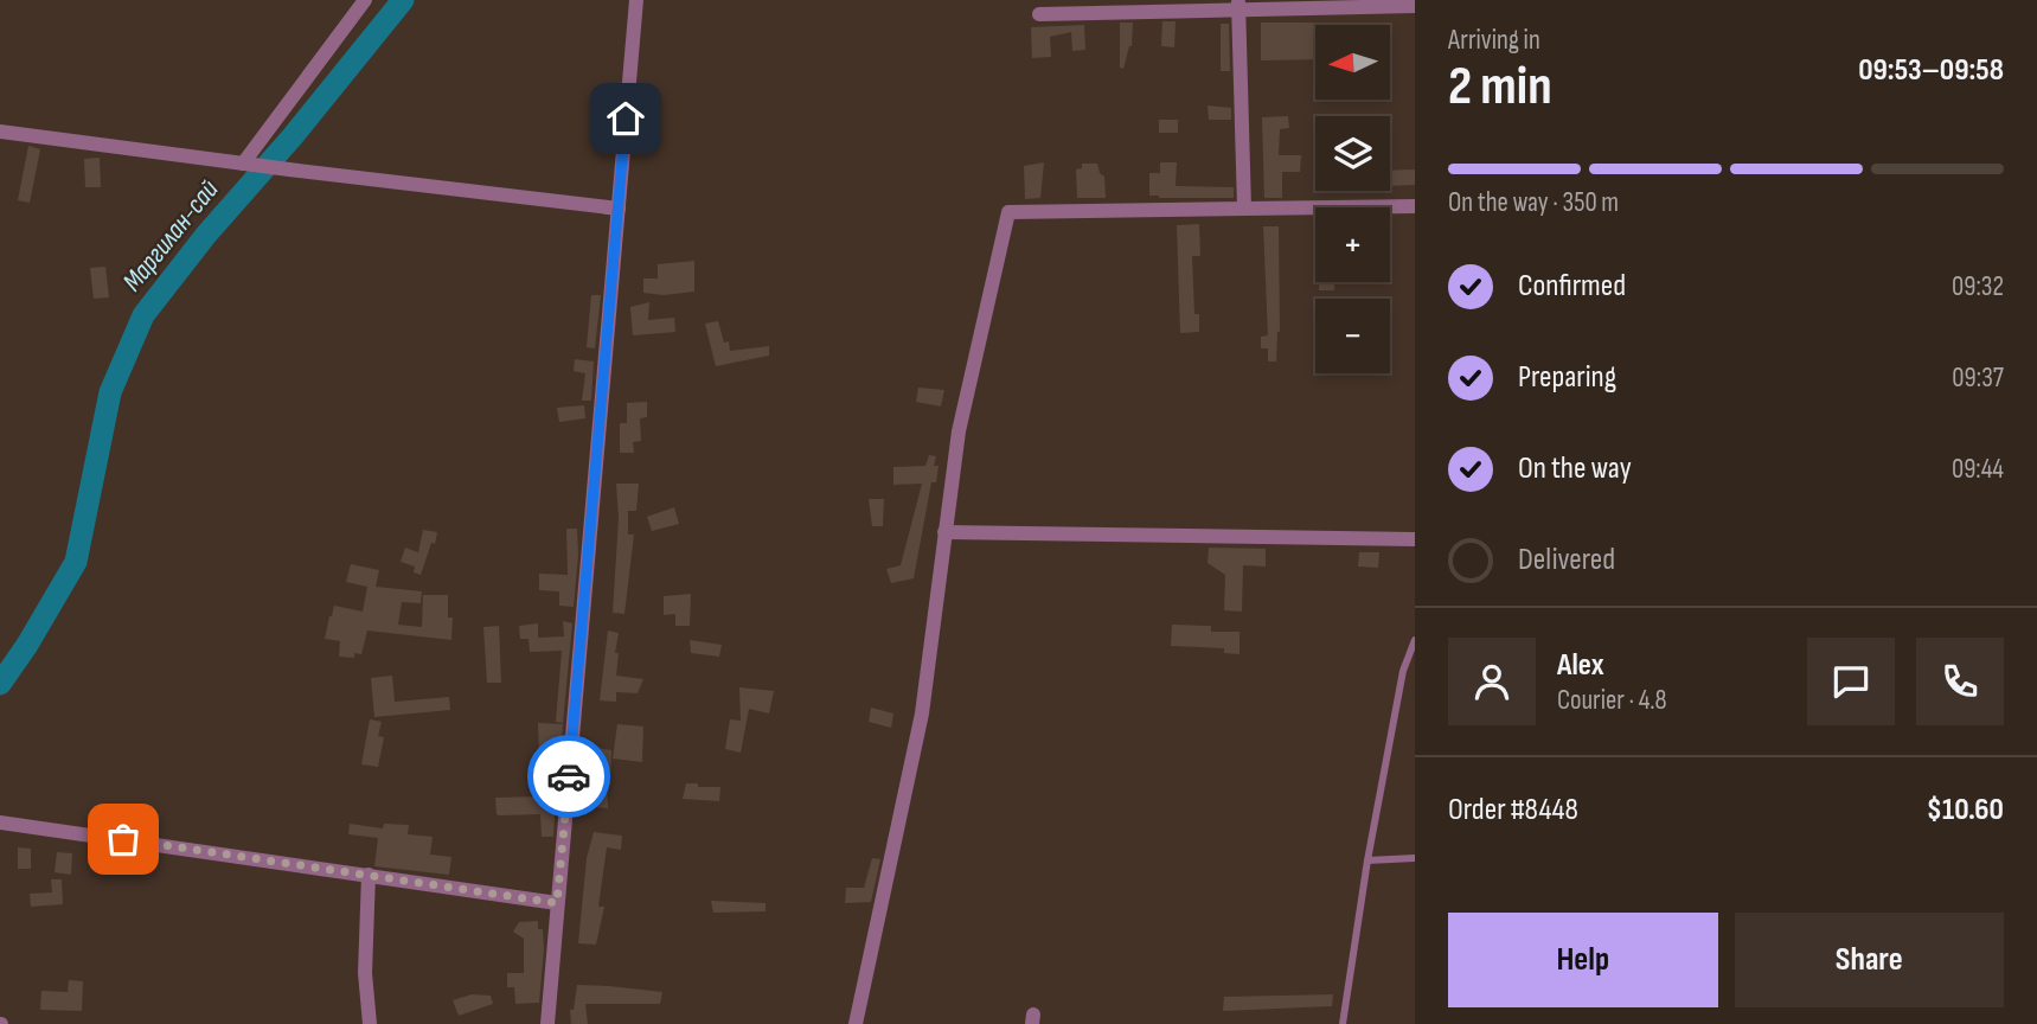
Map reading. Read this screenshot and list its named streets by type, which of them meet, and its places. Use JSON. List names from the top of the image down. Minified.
{"water":["Маргилан-сай"],"north":"left","page":{"heading":["2 min","Arriving in","09:53–09:58"],"panel":["Alex","Courier · 4.8","Order #8448","$10.60"],"map_buttons":["+","−"],"bar":"On the way · 350 m","list":[["Confirmed","09:32"],["Preparing","09:37"],["On the way","09:44"],"Delivered"],"buttons":["Help","Share"]}}
